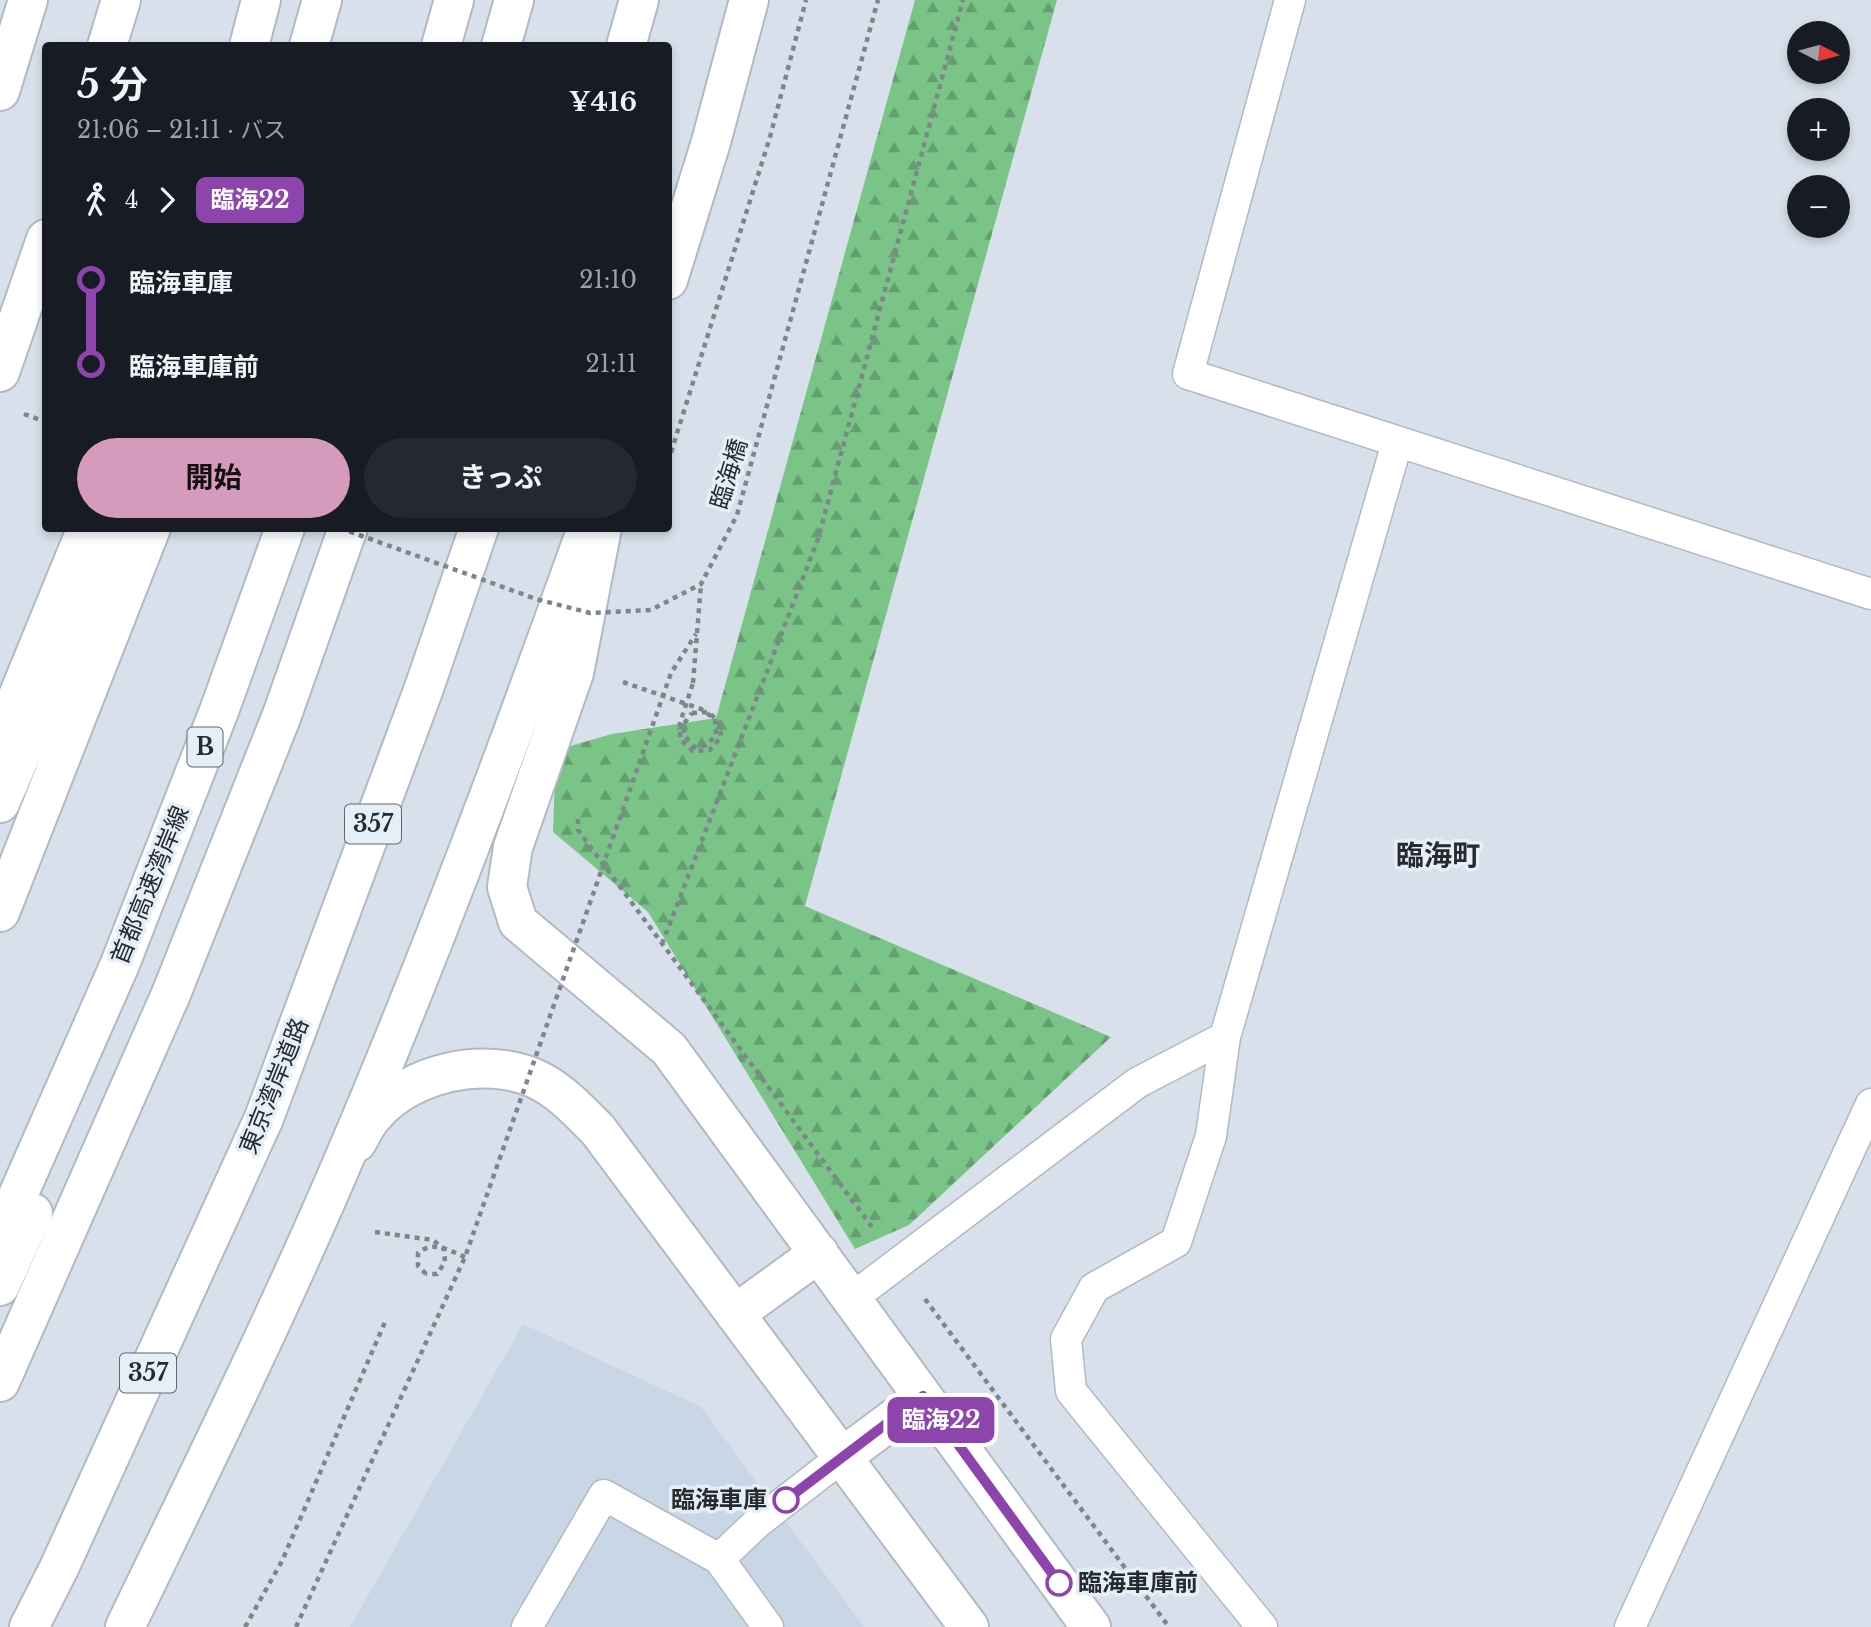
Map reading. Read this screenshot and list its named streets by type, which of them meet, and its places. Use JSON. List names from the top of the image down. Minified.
{"streets":{"main road":["B","357","首都高速湾岸線","東京湾岸道路"],"path":["臨海橋"]},"districts":["臨海町"],"places":["臨海車庫","臨海車庫前"],"lines":["bus line 臨海22"],"north":"right","page":{"on_map":"臨海22","map_buttons":["+","−"],"heading":["5 分","21:06 – 21:11 · バス","¥416"],"legs":["4","臨海22"],"list":[{"name":"臨海車庫","value":"21:10"},{"name":"臨海車庫前","value":"21:11"}],"buttons":["開始","きっぷ"]}}
